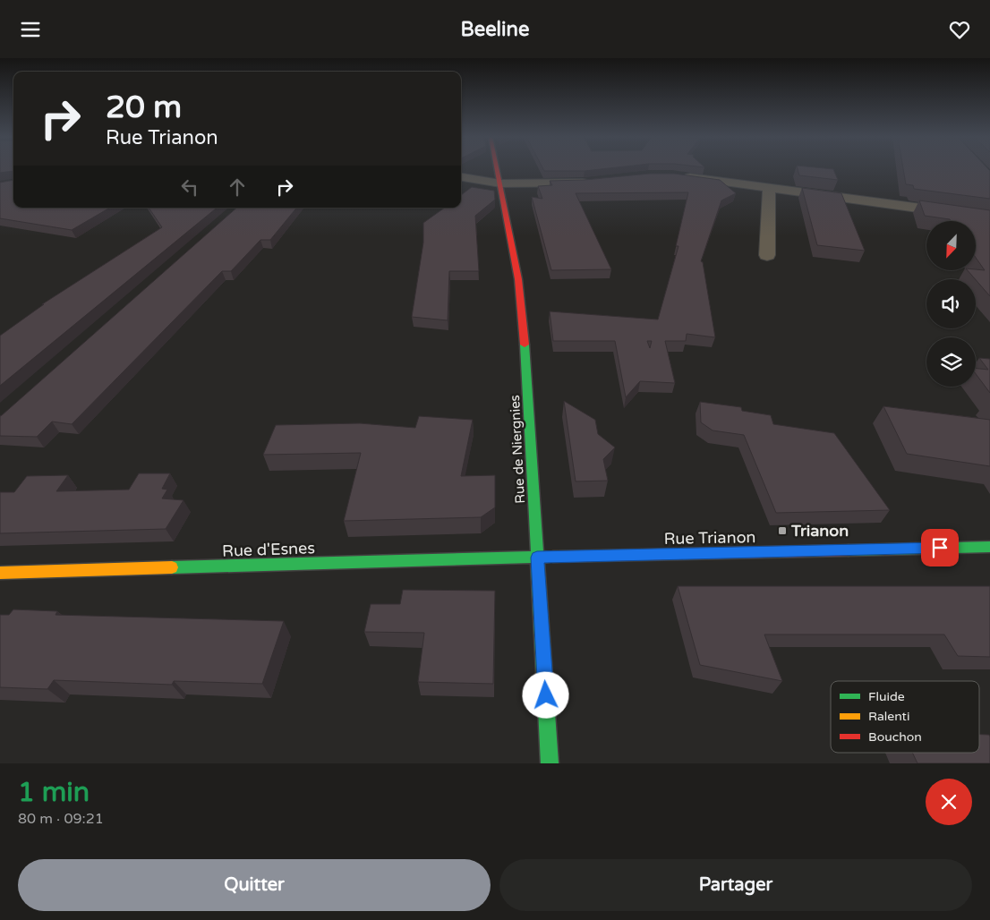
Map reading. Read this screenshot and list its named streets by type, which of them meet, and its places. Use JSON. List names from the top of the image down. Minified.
{"streets":{"street":["Rue de Niergnies","Rue Trianon","Rue d'Esnes"]},"crossings":[["Rue de Niergnies","Rue Trianon"],["Rue de Niergnies","Rue d'Esnes"],["Rue Trianon","Rue d'Esnes"]],"places":{"transit":["Trianon"]},"legend":["Fluide","Ralenti","Bouchon"],"north":"bottom left","page":{"header":"Beeline","turn":["20 m","Rue Trianon"],"heading":["1 min","80 m · 09:21"],"buttons":["Quitter","Partager"]}}
